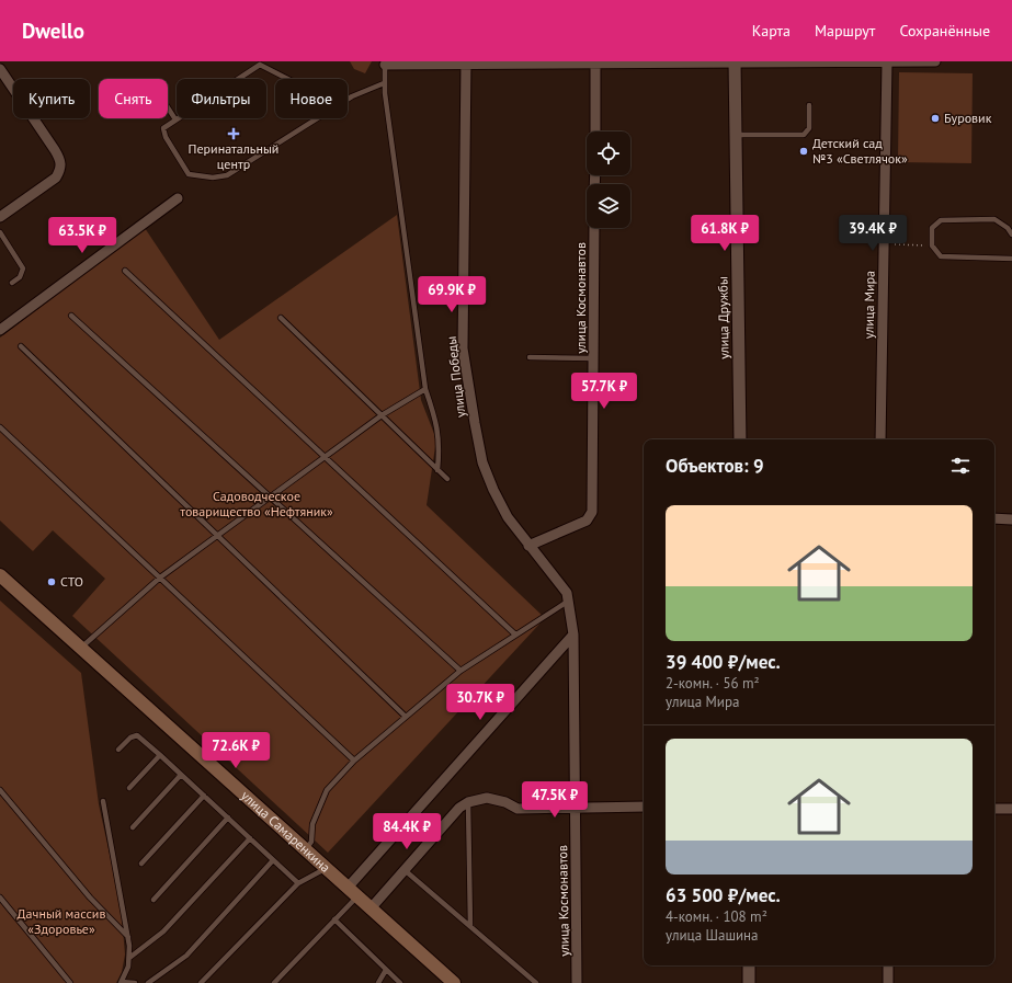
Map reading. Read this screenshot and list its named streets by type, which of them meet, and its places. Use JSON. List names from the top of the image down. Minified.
{"streets":{"main road":["улица Самаренкина"],"street":["улица Космонавтов","улица Мира","улица Дружбы","улица Победы"]},"crossings":[["улица Космонавтов","улица Победы"]],"parks":["Садоводческое товарищество «Нефтяник»","Дачный массив «Здоровье»"],"places":{"other":["Буровик","Детский сад №3 «Светлячок»","СТО"],"health":["Перинатальный центр"]},"page":{"header":"Dwello","nav":["Карта","Маршрут","Сохранённые"],"chip":["Купить","Снять","Фильтры","Новое"],"price":["61.8K ₽","39.4K ₽","63.5K ₽","69.9K ₽","57.7K ₽","30.7K ₽","72.6K ₽","47.5K ₽","84.4K ₽"],"heading":"Объектов: 9","list":[{"name":"39 400 ₽/мес.","note":"2-комн. · 56 m² · улица Мира"},{"name":"63 500 ₽/мес.","note":"4-комн. · 108 m² · улица Шашина"}]}}
